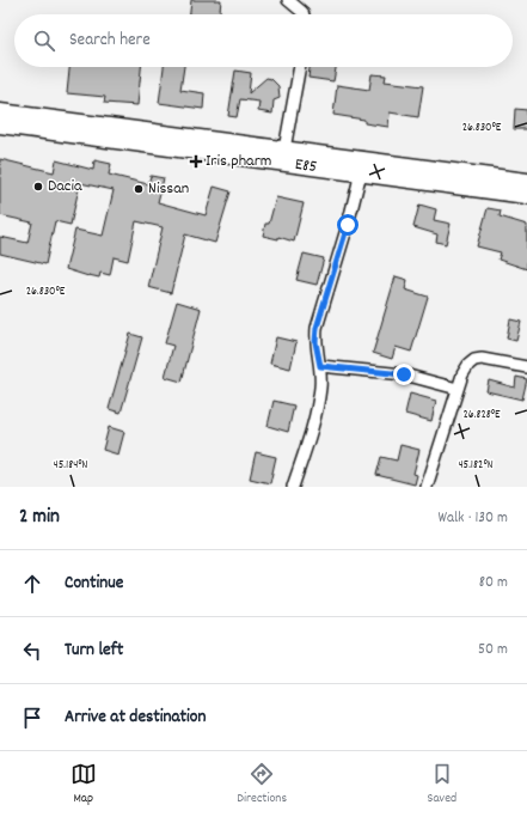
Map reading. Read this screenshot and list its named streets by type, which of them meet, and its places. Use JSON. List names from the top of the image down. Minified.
{"streets":{"main road":["E85"]},"places":{"health":["Iris pharm"],"other":["Dacia","Nissan"]},"page":{"search":"Search here","heading":["2 min","Walk · 130 m"],"list":[["Continue","80 m"],["Turn left","50 m"],"Arrive at destination"],"nav":["Map","Directions","Saved"]},"coordinates":["26.830°E","26.828°E","45.184°N","45.182°N"]}
